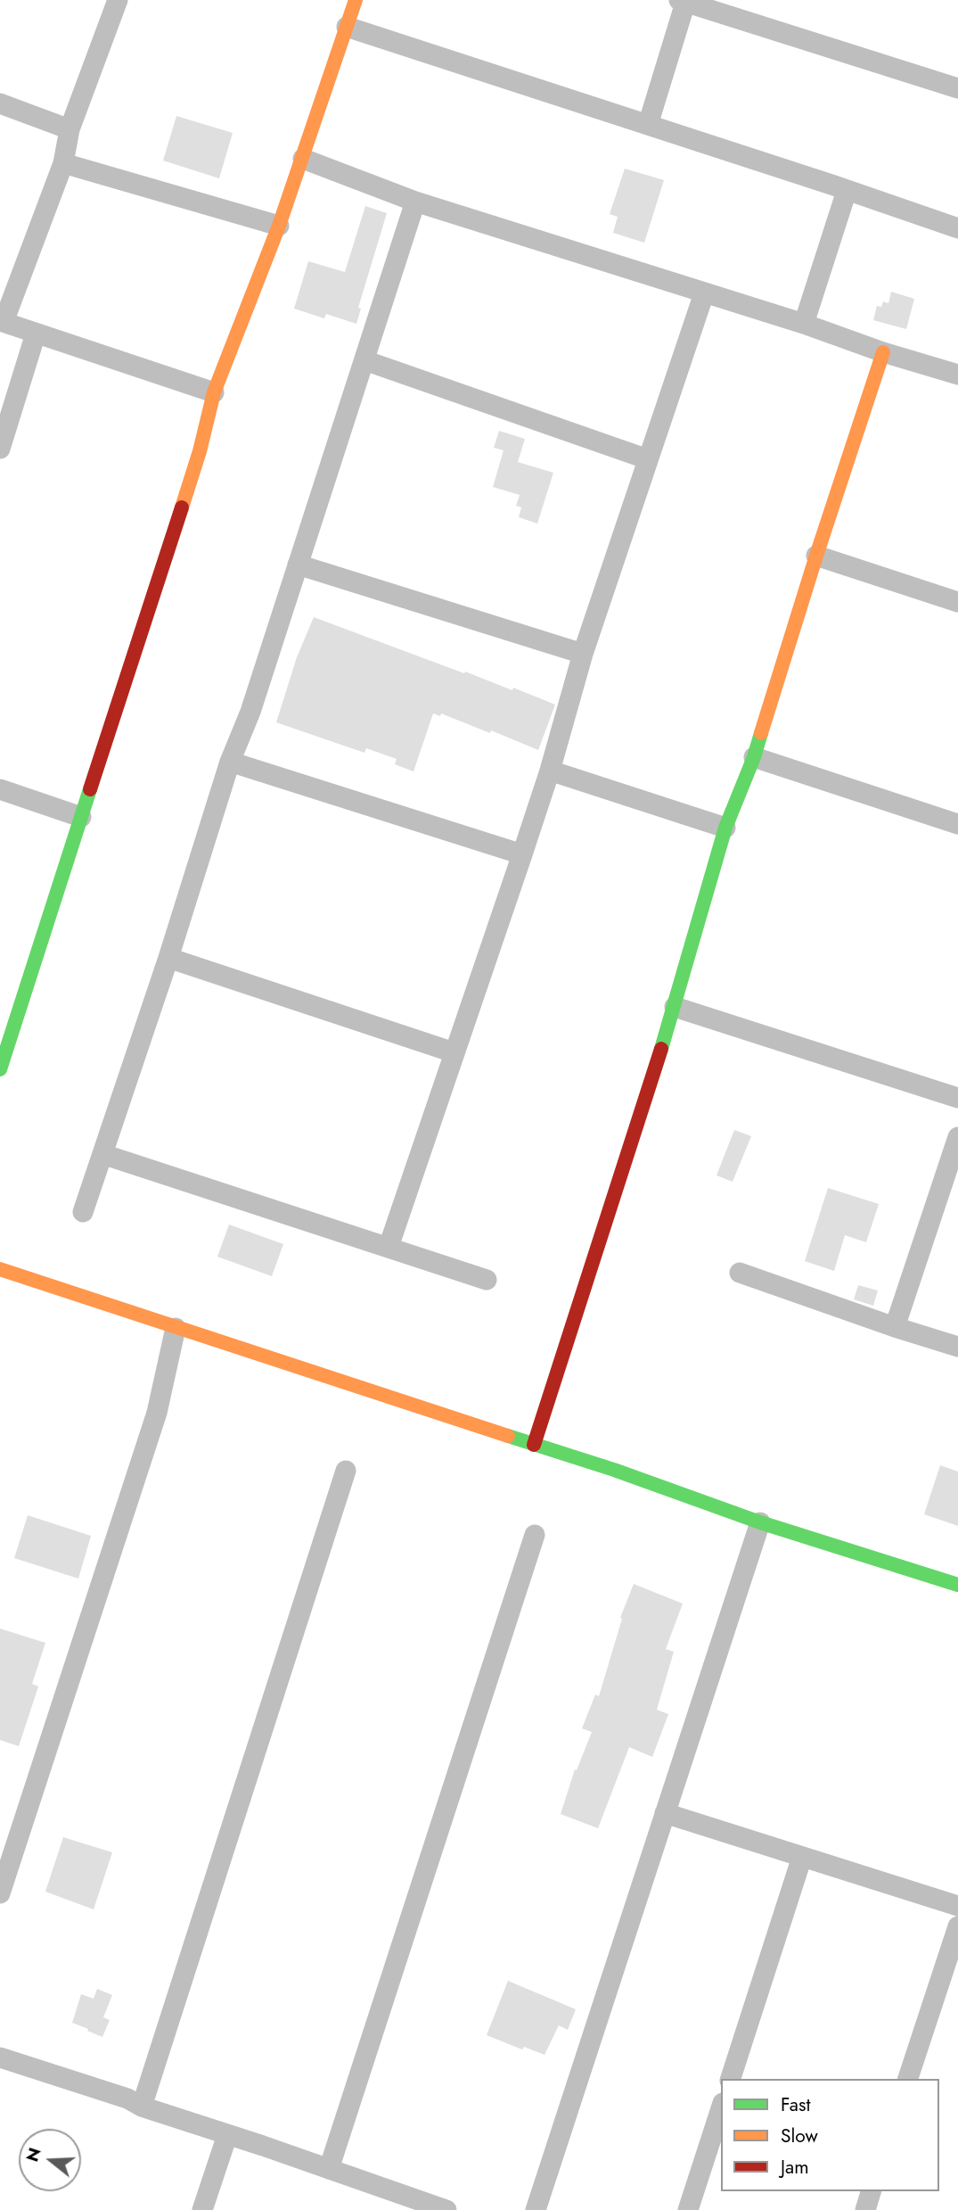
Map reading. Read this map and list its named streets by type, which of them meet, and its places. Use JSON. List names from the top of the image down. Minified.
{"legend":["Fast","Slow","Jam"],"north":"left"}
